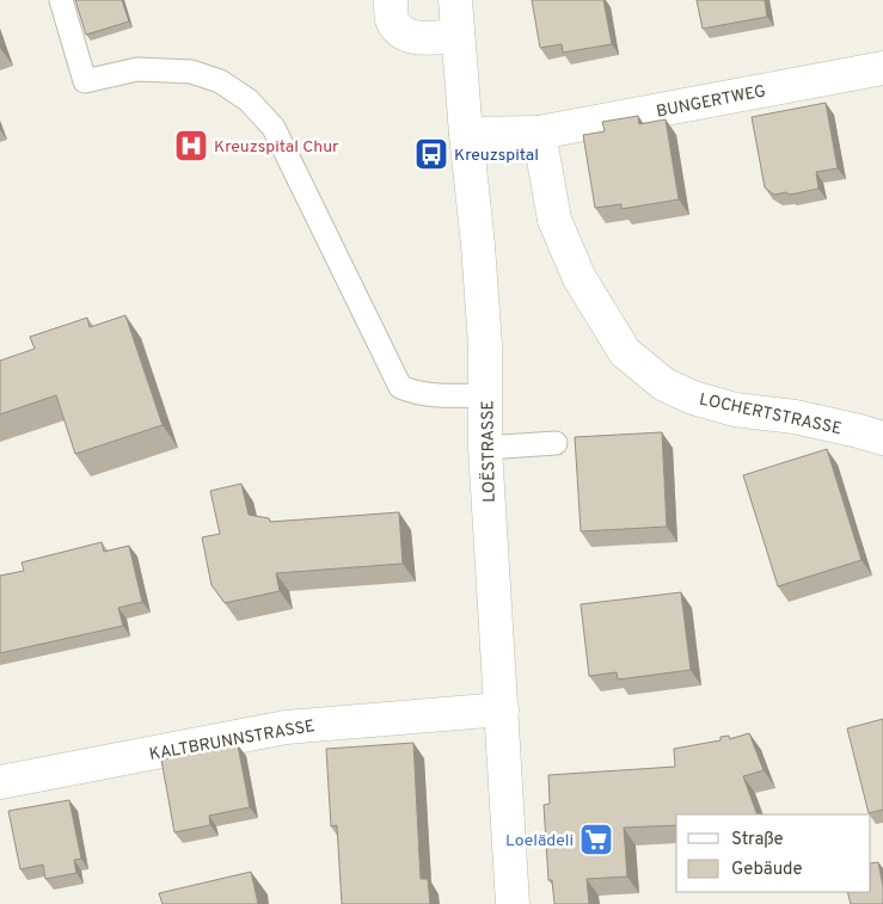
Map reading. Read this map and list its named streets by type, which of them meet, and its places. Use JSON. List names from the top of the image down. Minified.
{"streets":{"street":["BUNGERTWEG","LOCHERTSTRASSE","LOËSTRASSE","KALTBRUNNSTRASSE"]},"crossings":[["BUNGERTWEG","LOCHERTSTRASSE"],["LOËSTRASSE","KALTBRUNNSTRASSE"]],"places":{"hospital":["Kreuzspital Chur"],"bus stop":["Kreuzspital"],"supermarket":["Loelädeli"]},"legend":["Straße","Gebäude"]}
